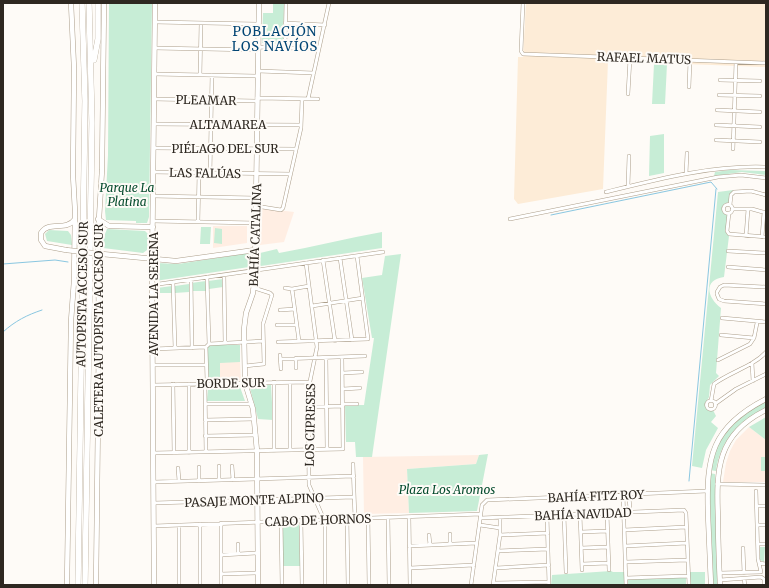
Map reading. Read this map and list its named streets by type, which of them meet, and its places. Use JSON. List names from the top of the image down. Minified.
{"streets":{"highway":["AUTOPISTA ACCESO SUR"],"main road":["BAHÍA CATALINA","AVENIDA LA SERENA","CALETERA AUTOPISTA ACCESO SUR"],"street":["RAFAEL MATUS","PLEAMAR","ALTAMAREA","PIÉLAGO DEL SUR","LAS FALÚAS","BORDE SUR","LOS CIPRESES","BAHÍA FITZ ROY","PASAJE MONTE ALPINO","BAHÍA NAVIDAD","CABO DE HORNOS"]},"crossings":[["PLEAMAR","BAHÍA CATALINA"],["PLEAMAR","AVENIDA LA SERENA"],["ALTAMAREA","BAHÍA CATALINA"],["ALTAMAREA","AVENIDA LA SERENA"],["PIÉLAGO DEL SUR","BAHÍA CATALINA"],["PIÉLAGO DEL SUR","AVENIDA LA SERENA"],["LAS FALÚAS","BAHÍA CATALINA"],["LAS FALÚAS","AVENIDA LA SERENA"],["BAHÍA CATALINA","BORDE SUR"],["BAHÍA CATALINA","PASAJE MONTE ALPINO"],["BAHÍA CATALINA","CABO DE HORNOS"],["AVENIDA LA SERENA","BORDE SUR"],["AVENIDA LA SERENA","PASAJE MONTE ALPINO"],["AVENIDA LA SERENA","CABO DE HORNOS"],["BORDE SUR","LOS CIPRESES"],["LOS CIPRESES","PASAJE MONTE ALPINO"],["LOS CIPRESES","CABO DE HORNOS"],["BAHÍA FITZ ROY","BAHÍA NAVIDAD"],["BAHÍA FITZ ROY","CABO DE HORNOS"],["BAHÍA NAVIDAD","CABO DE HORNOS"]],"districts":["POBLACIÓN LOS NAVÍOS"],"parks":["Parque La Platina","Plaza Los Aromos"]}
